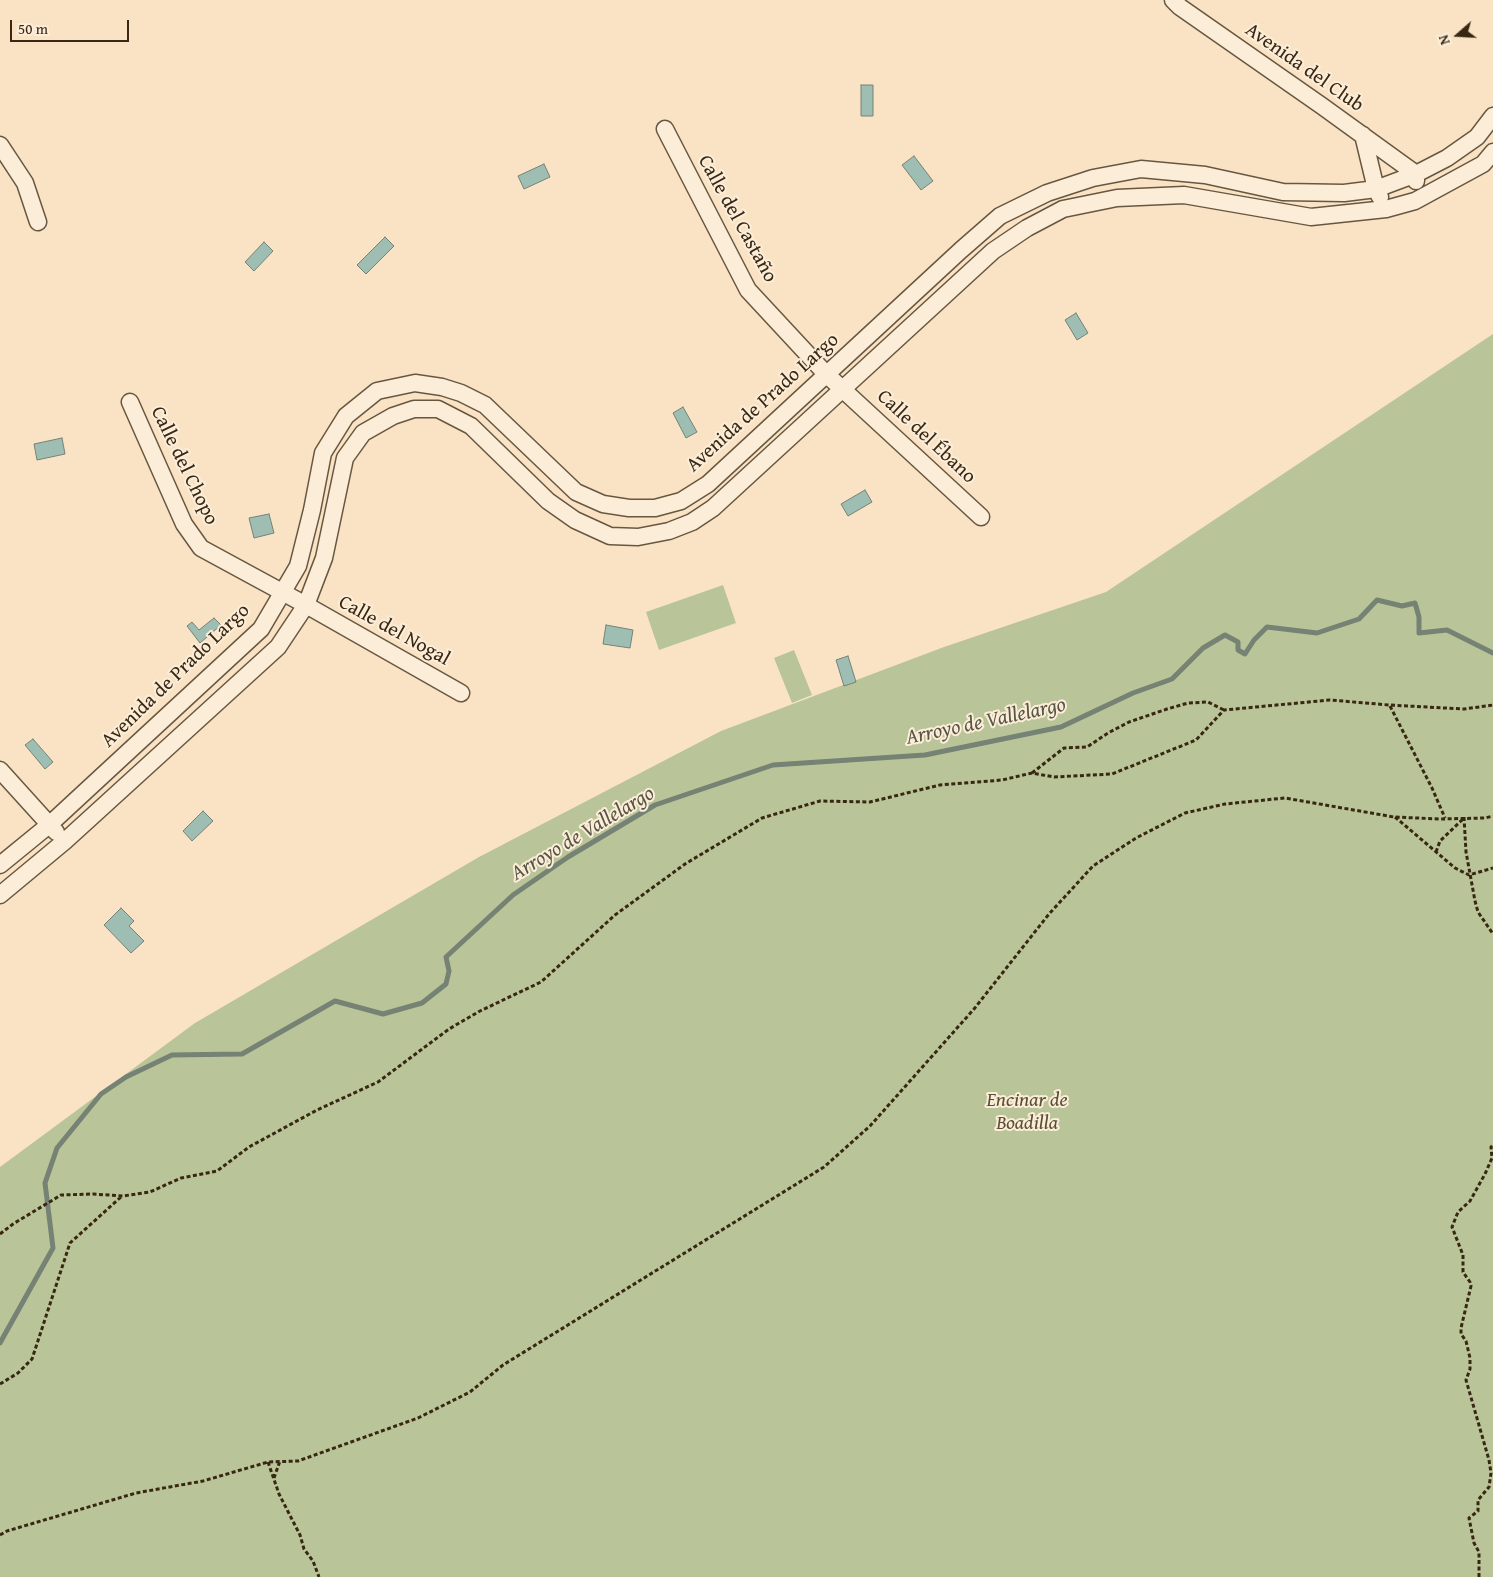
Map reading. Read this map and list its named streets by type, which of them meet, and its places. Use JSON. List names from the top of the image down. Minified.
{"streets":{"street":["Avenida del Club","Calle del Castaño","Avenida de Prado Largo","Calle del Ébano","Calle del Chopo","Calle del Nogal"]},"crossings":[["Avenida del Club","Avenida de Prado Largo"],["Calle del Castaño","Avenida de Prado Largo"],["Calle del Castaño","Calle del Ébano"],["Avenida de Prado Largo","Calle del Ébano"],["Avenida de Prado Largo","Calle del Chopo"],["Avenida de Prado Largo","Calle del Nogal"],["Calle del Chopo","Calle del Nogal"]],"water":["Arroyo de Vallelargo"],"parks":["Encinar de Boadilla"],"scale_bar":"50 m","north":"left"}
